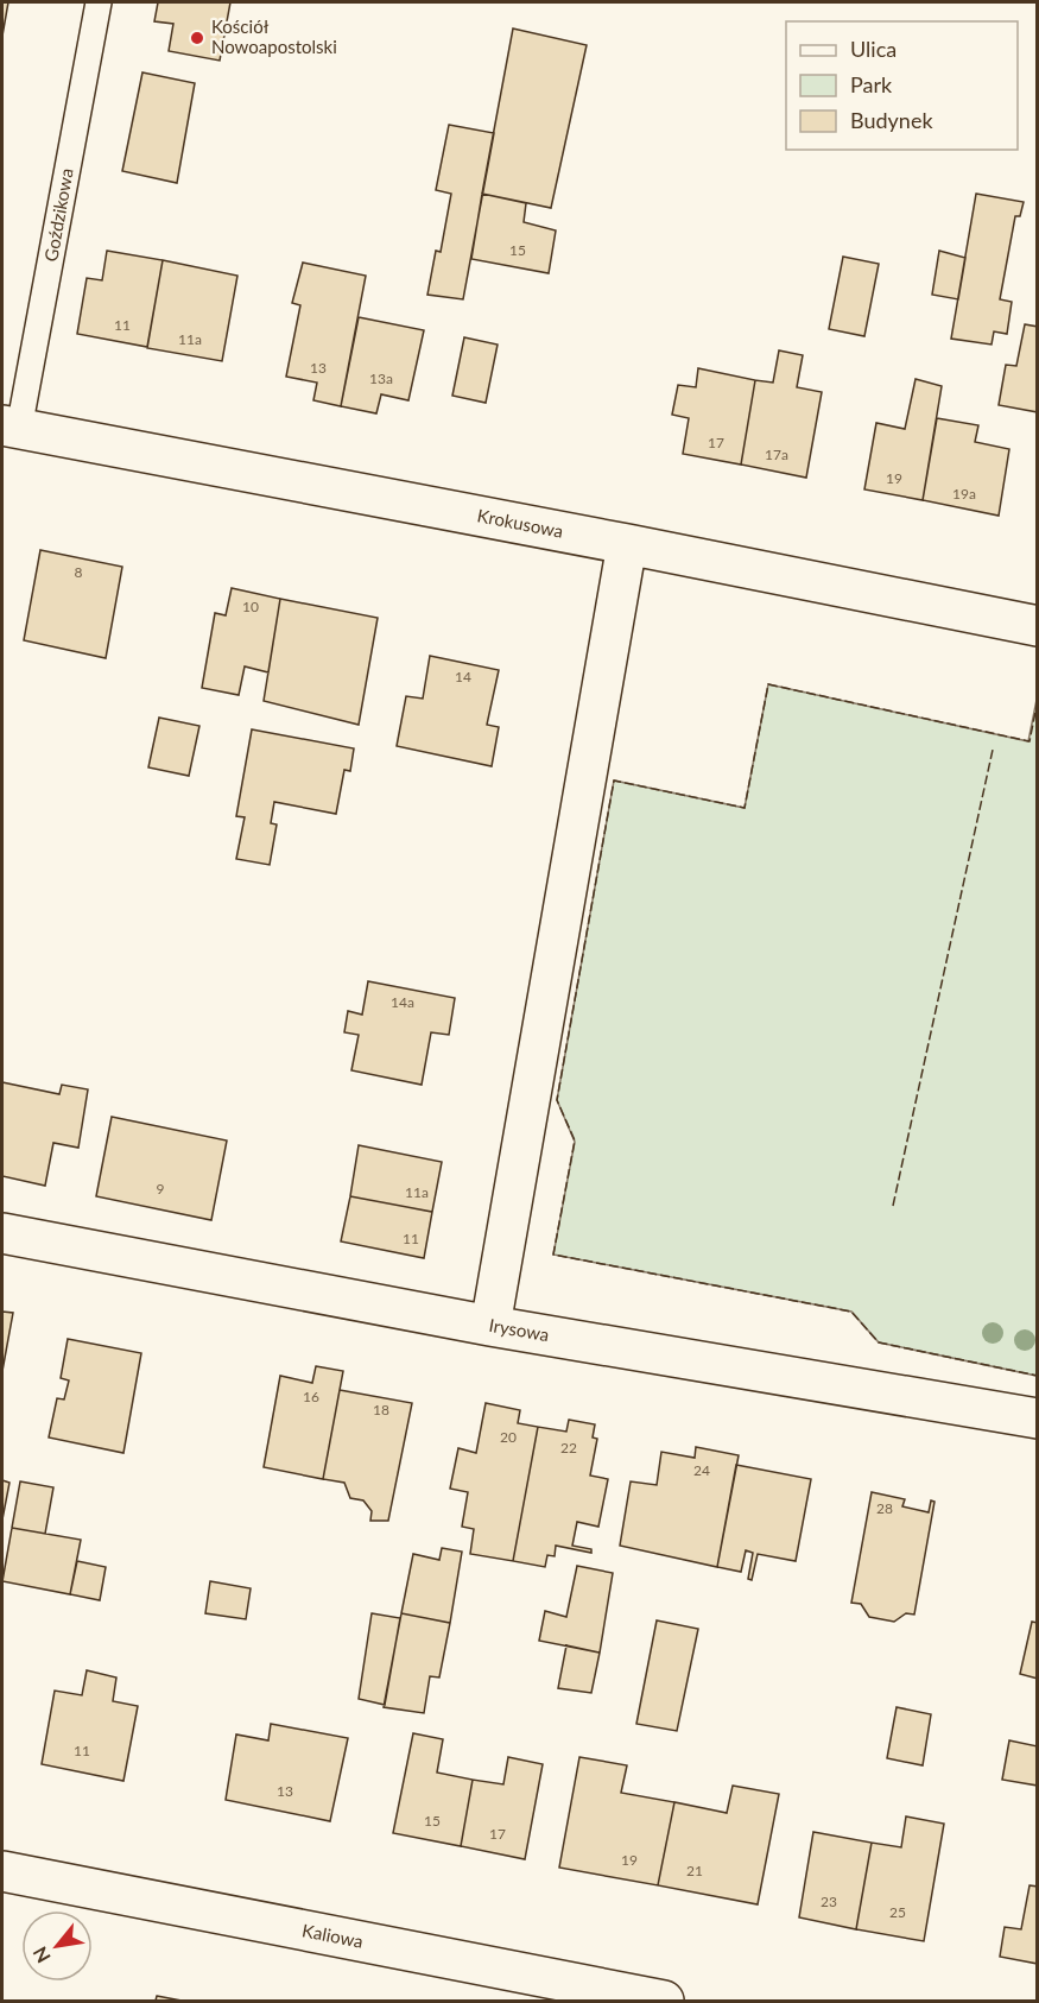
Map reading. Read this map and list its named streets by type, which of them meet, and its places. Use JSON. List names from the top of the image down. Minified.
{"streets":{"street":["Krokusowa","Irysowa","Kaliowa"],"lane":["Goździkowa"]},"crossings":[["Goździkowa","Krokusowa"]],"places":["Kościół Nowoapostolski"],"house_numbers":["15","11","11a","13","13a","17","17a","19","19a","8","10","14","14a","9","11a","11","16","18","20","22","24","28","11","13","15","17","19","21","23","25"],"legend":["Ulica","Park","Budynek"],"north":"bottom left"}
